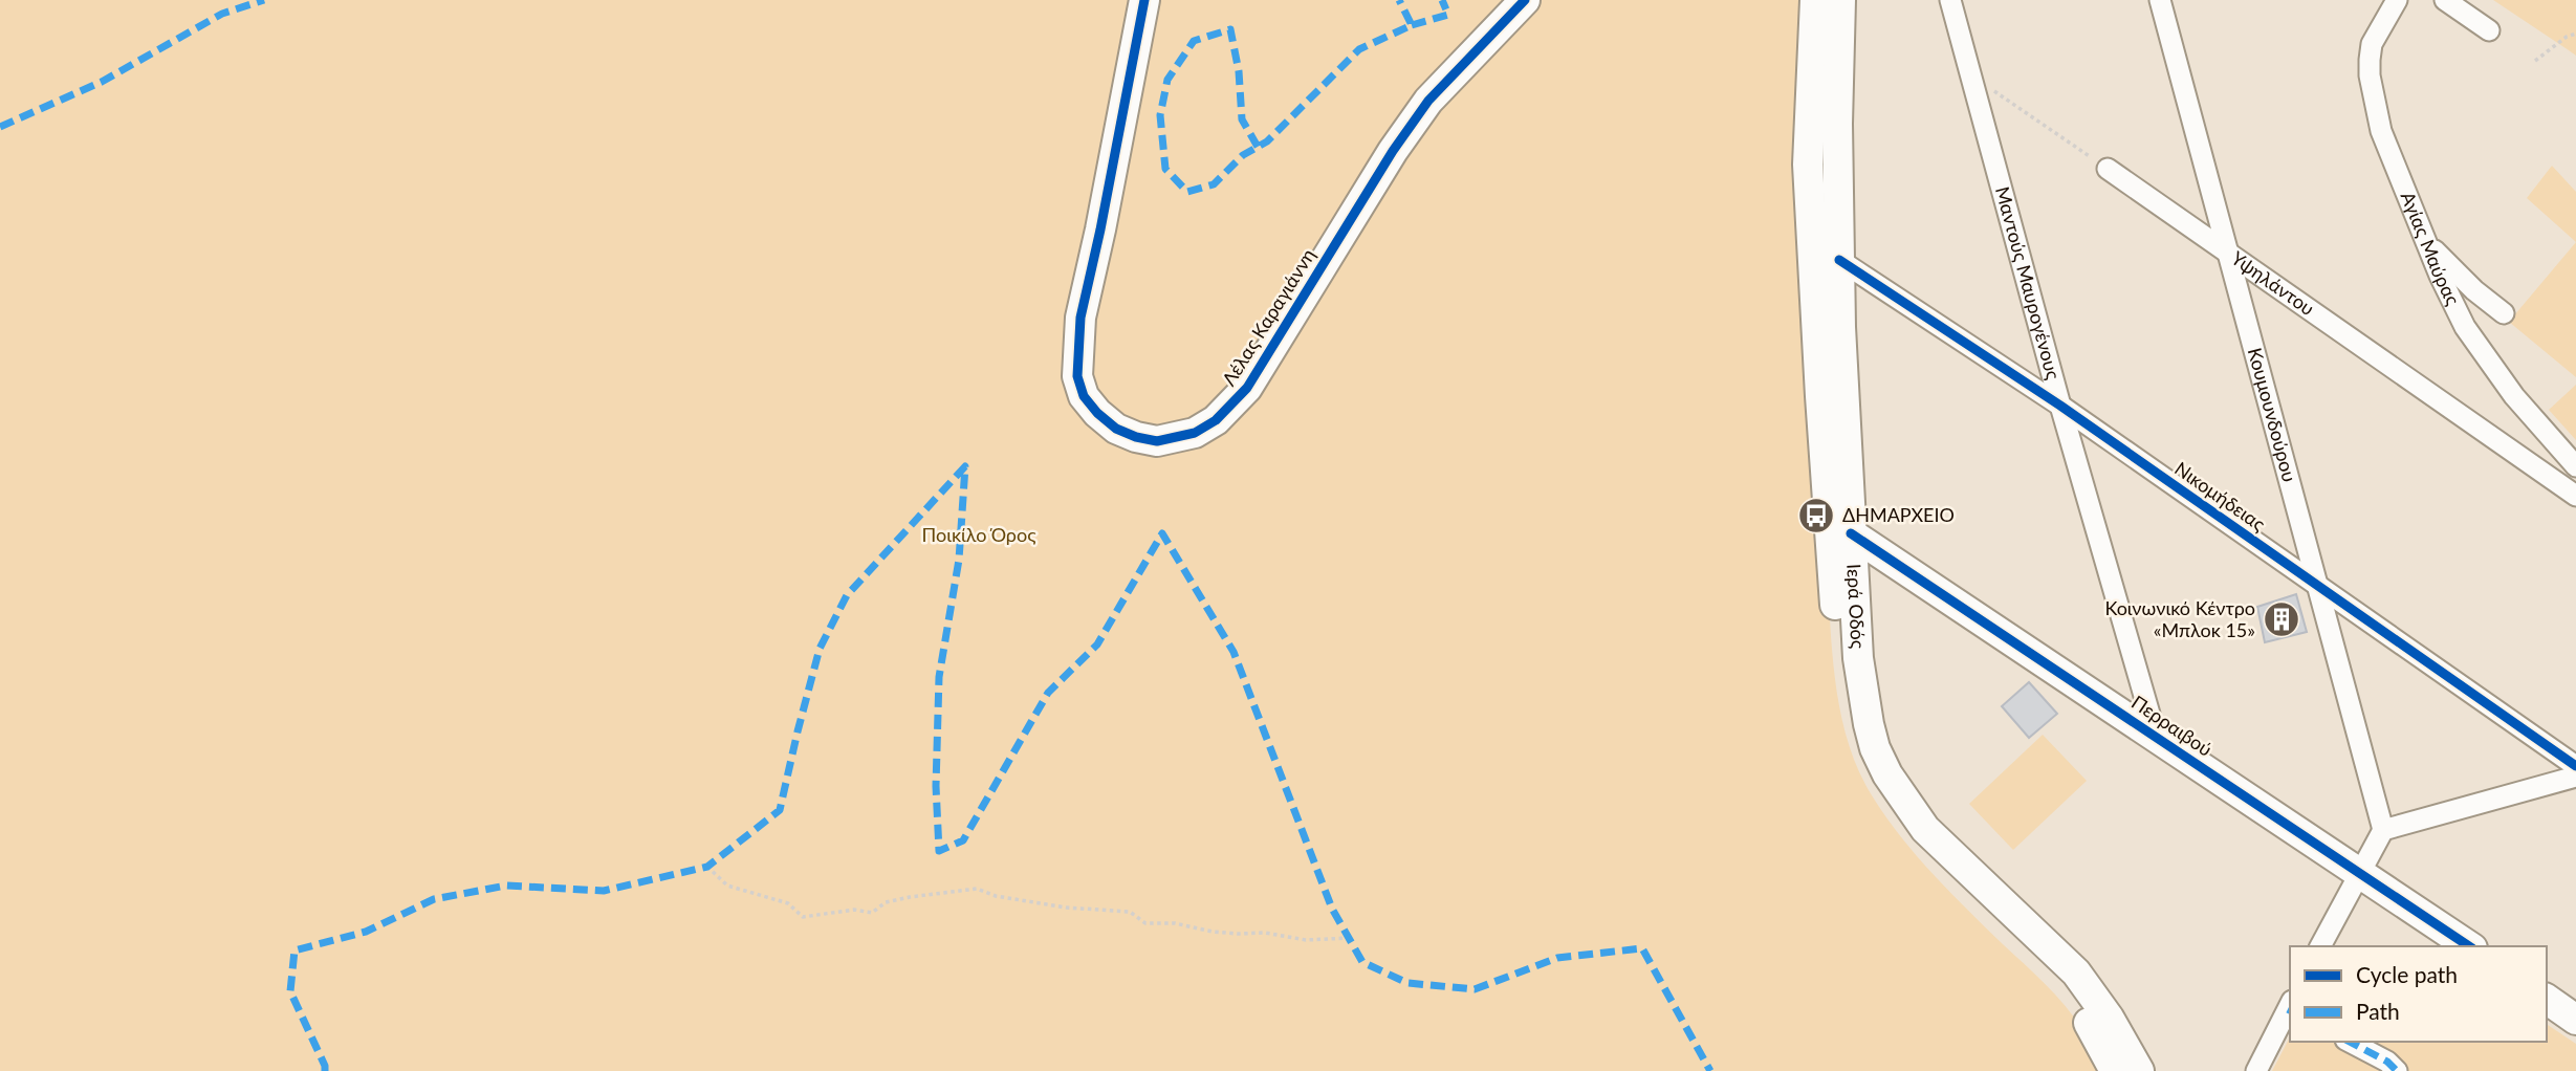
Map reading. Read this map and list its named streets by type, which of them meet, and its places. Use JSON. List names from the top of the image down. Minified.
{"streets":{"main road":["Λέλας Καραγιάννη","Ιερά Οδός","Περραιβού"],"street":["Αγίας Μαύρας","Μαντούς Μαυρογένους","Υψηλάντου","Κουμουνδούρου","Νικομήδειας"]},"crossings":[["Μαντούς Μαυρογένους","Νικομήδειας"],["Μαντούς Μαυρογένους","Περραιβού"],["Υψηλάντου","Κουμουνδούρου"],["Κουμουνδούρου","Νικομήδειας"],["Νικομήδειας","Ιερά Οδός"],["Ιερά Οδός","Περραιβού"]],"parks":["Ποικίλο Όρος"],"places":{"bus stop":["ΔΗΜΑΡΧΕΙΟ"],"building":["Κοινωνικό Κέντρο «Μπλοκ 15»"]},"legend":["Cycle path","Path"]}
